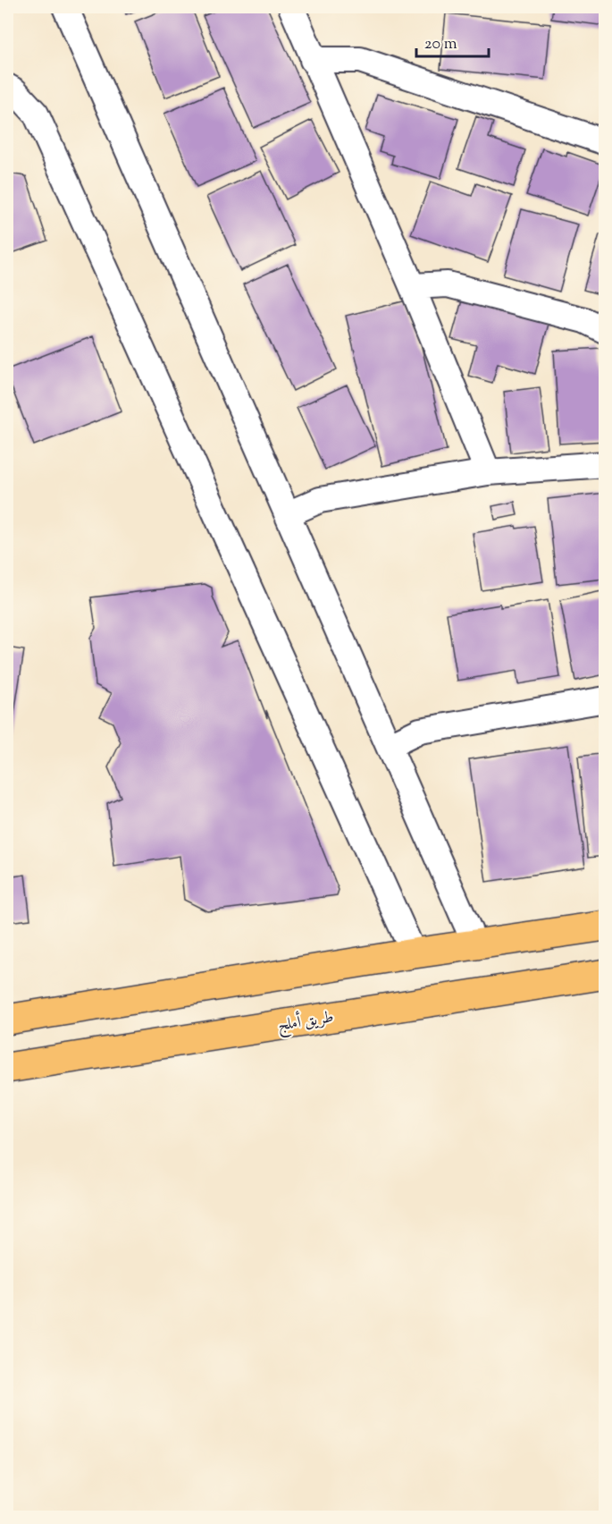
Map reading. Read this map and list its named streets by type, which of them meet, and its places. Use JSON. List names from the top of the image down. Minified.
{"streets":{"highway":["طريق أملج"]},"scale_bar":"20 m"}
